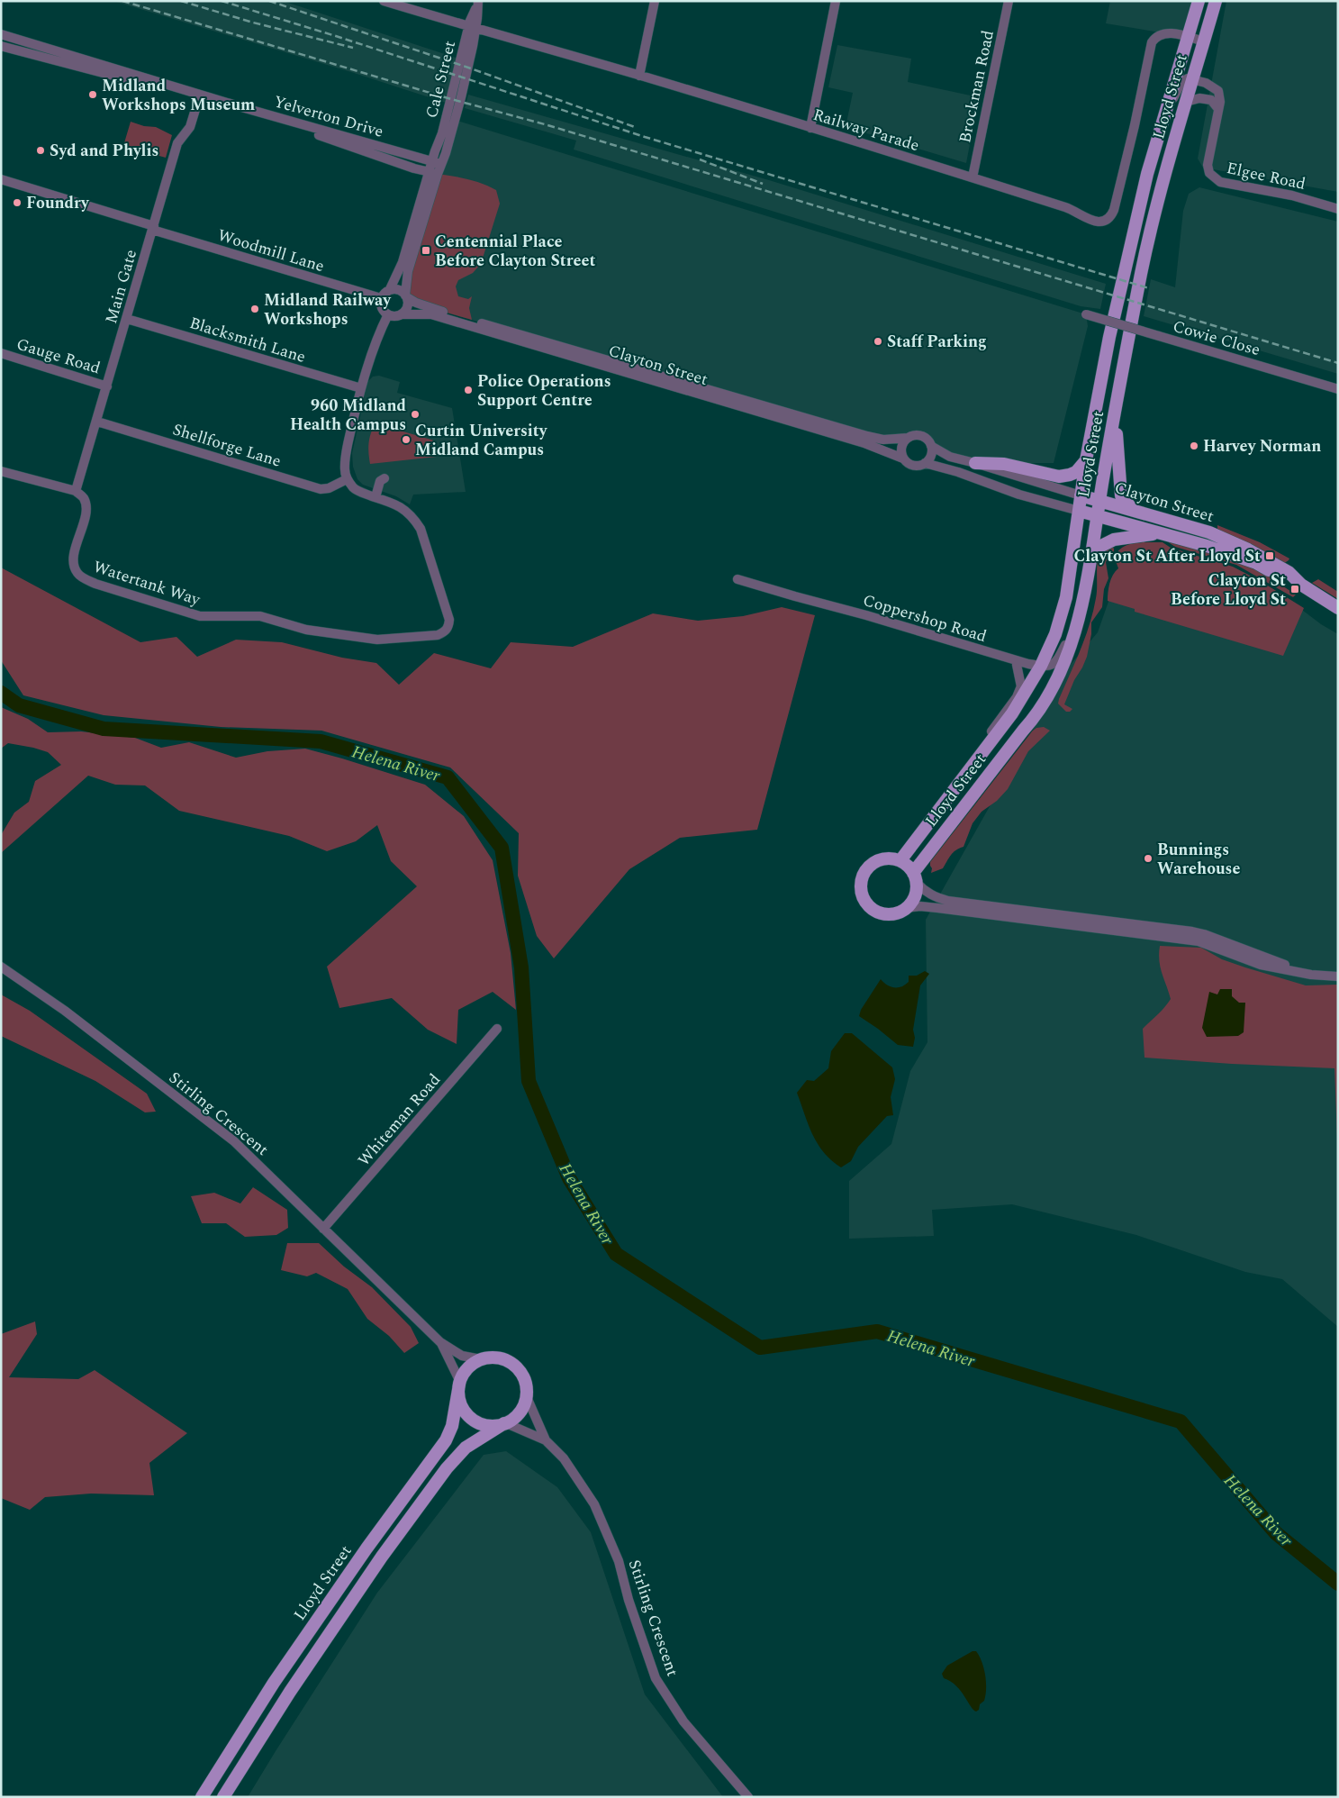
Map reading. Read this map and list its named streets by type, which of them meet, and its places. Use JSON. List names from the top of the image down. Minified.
{"streets":{"main road":["Lloyd Street","Clayton Street"],"street":["Cale Street","Brockman Road","Yelverton Drive","Railway Parade","Elgee Road","Woodmill Lane","Main Gate","Cowie Close","Blacksmith Lane","Gauge Road","Shellforge Lane","Watertank Way","Coppershop Road","Stirling Crescent","Whiteman Road"]},"crossings":[["Cale Street","Yelverton Drive"],["Cale Street","Railway Parade"],["Brockman Road","Railway Parade"],["Lloyd Street","Railway Parade"],["Lloyd Street","Elgee Road"],["Lloyd Street","Clayton Street"],["Lloyd Street","Coppershop Road"],["Lloyd Street","Stirling Crescent"],["Yelverton Drive","Main Gate"],["Woodmill Lane","Main Gate"],["Woodmill Lane","Clayton Street"],["Main Gate","Blacksmith Lane"],["Main Gate","Gauge Road"],["Main Gate","Shellforge Lane"],["Main Gate","Watertank Way"],["Stirling Crescent","Whiteman Road"]],"water":["Helena River"],"places":{"other":["Midland Workshops Museum","Syd and Phylis","Foundry","Midland Railway Workshops","Staff Parking","Police Operations Support Centre","960 Midland Health Campus","Curtin University Midland Campus","Harvey Norman","Bunnings Warehouse"],"transit":["Centennial Place Before Clayton Street","Clayton St After Lloyd St","Clayton St Before Lloyd St"]}}
